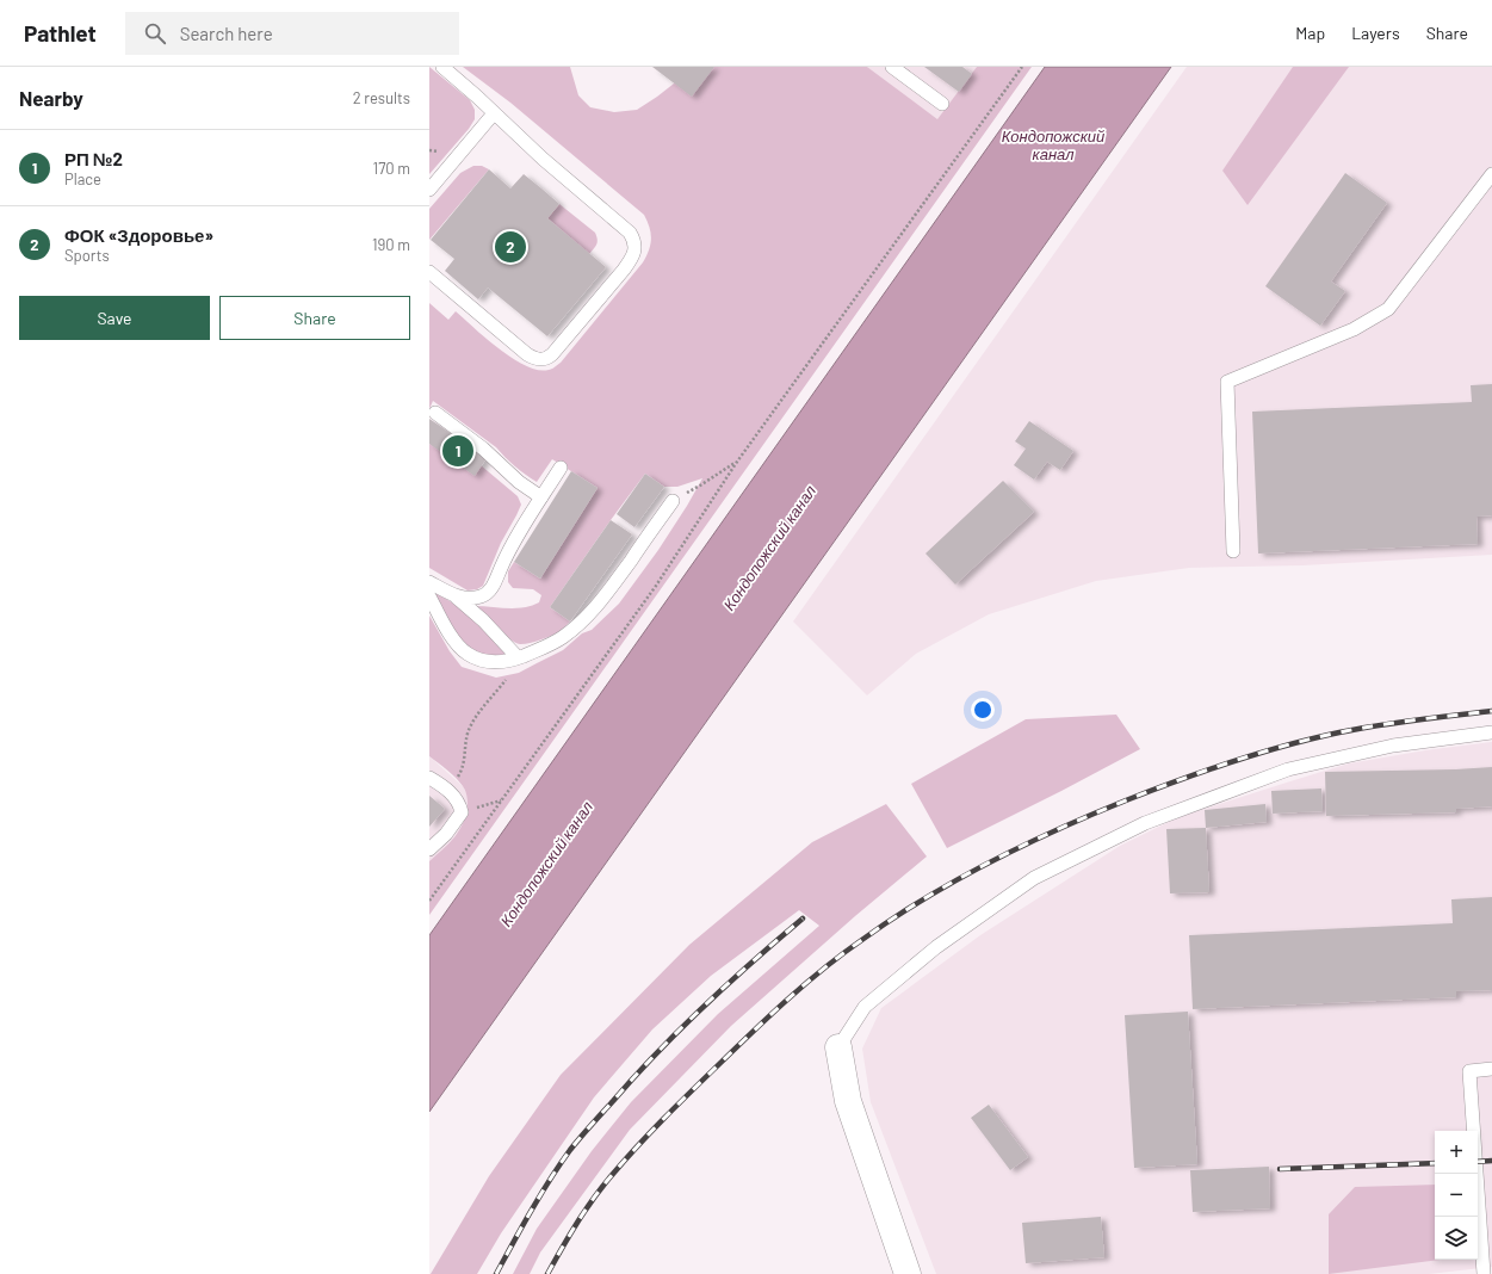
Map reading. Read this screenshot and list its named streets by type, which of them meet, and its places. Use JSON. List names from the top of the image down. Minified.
{"water":["Кондопожский канал"],"page":{"header":"Pathlet","search":"Search here","nav":["Map","Layers","Share"],"heading":["Nearby","2 results"],"list":[{"mark":"1","name":"РП №2","note":"Place","value":"170 m"},{"mark":"2","name":"ФОК «Здоровье»","note":"Sports","value":"190 m"}],"pins":["2","1"],"buttons":["Save","Share"],"map_buttons":["+","−"]}}
